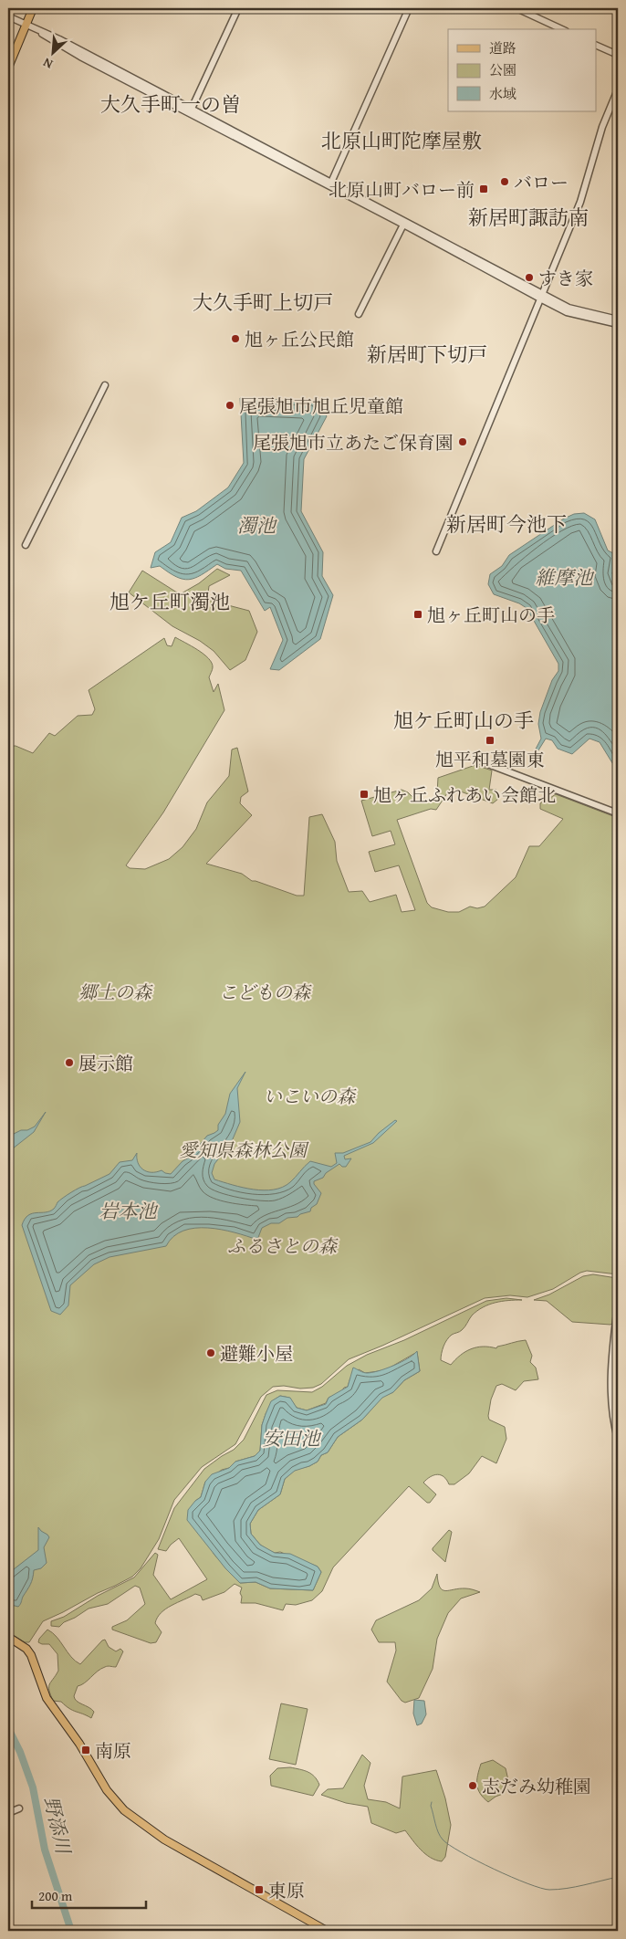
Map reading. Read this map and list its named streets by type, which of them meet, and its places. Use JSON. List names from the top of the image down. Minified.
{"districts":["大久手町一の曽","北原山町陀摩屋敷","新居町諏訪南","大久手町上切戸","新居町下切戸","新居町今池下","旭ケ丘町濁池","旭ケ丘町山の手"],"water":["濁池","維摩池","岩本池","安田池","野添川"],"parks":["郷土の森","こどもの森","いこいの森","愛知県森林公園","ふるさとの森"],"places":{"other":["バロー","すき家","旭ヶ丘公民館","尾張旭市旭丘児童館","尾張旭市立あたご保育園","展示館","避難小屋","志だみ幼稚園"],"transit":["北原山町バロー前","旭ヶ丘町山の手","旭平和墓園東","旭ヶ丘ふれあい会館北","南原","東原"]},"legend":["道路","公園","水域"],"scale_bar":"200 m","north":"bottom left"}
